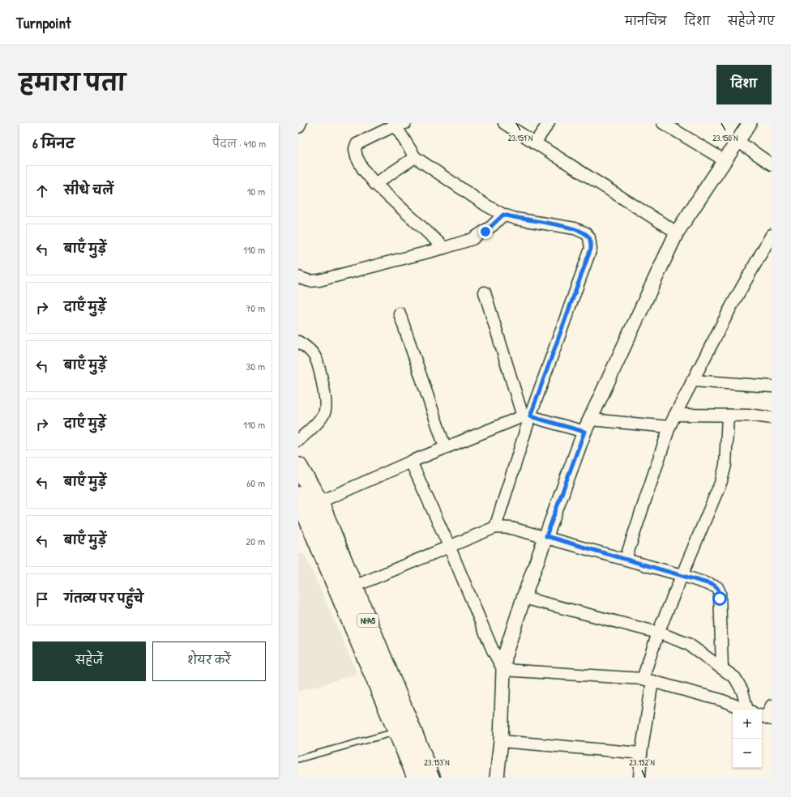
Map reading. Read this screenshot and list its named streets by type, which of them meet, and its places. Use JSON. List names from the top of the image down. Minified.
{"streets":{"highway":["NH45"]},"page":{"header":"Turnpoint","nav":["मानचित्र","दिशा","सहेजे गए"],"title":"हमारा पता","buttons":["दिशा",["सहेजें","शेयर करें"]],"heading":["6 मिनट","पैदल · 410 m"],"list":[["सीधे चलें","10 m"],["बाएँ मुड़ें","110 m"],["दाएँ मुड़ें","70 m"],["बाएँ मुड़ें","30 m"],["दाएँ मुड़ें","110 m"],["बाएँ मुड़ें","60 m"],["बाएँ मुड़ें","20 m"],"गंतव्य पर पहुँचे"],"map_buttons":["+","−"]},"coordinates":["23.151°N","23.150°N","23.153°N","23.152°N"]}
